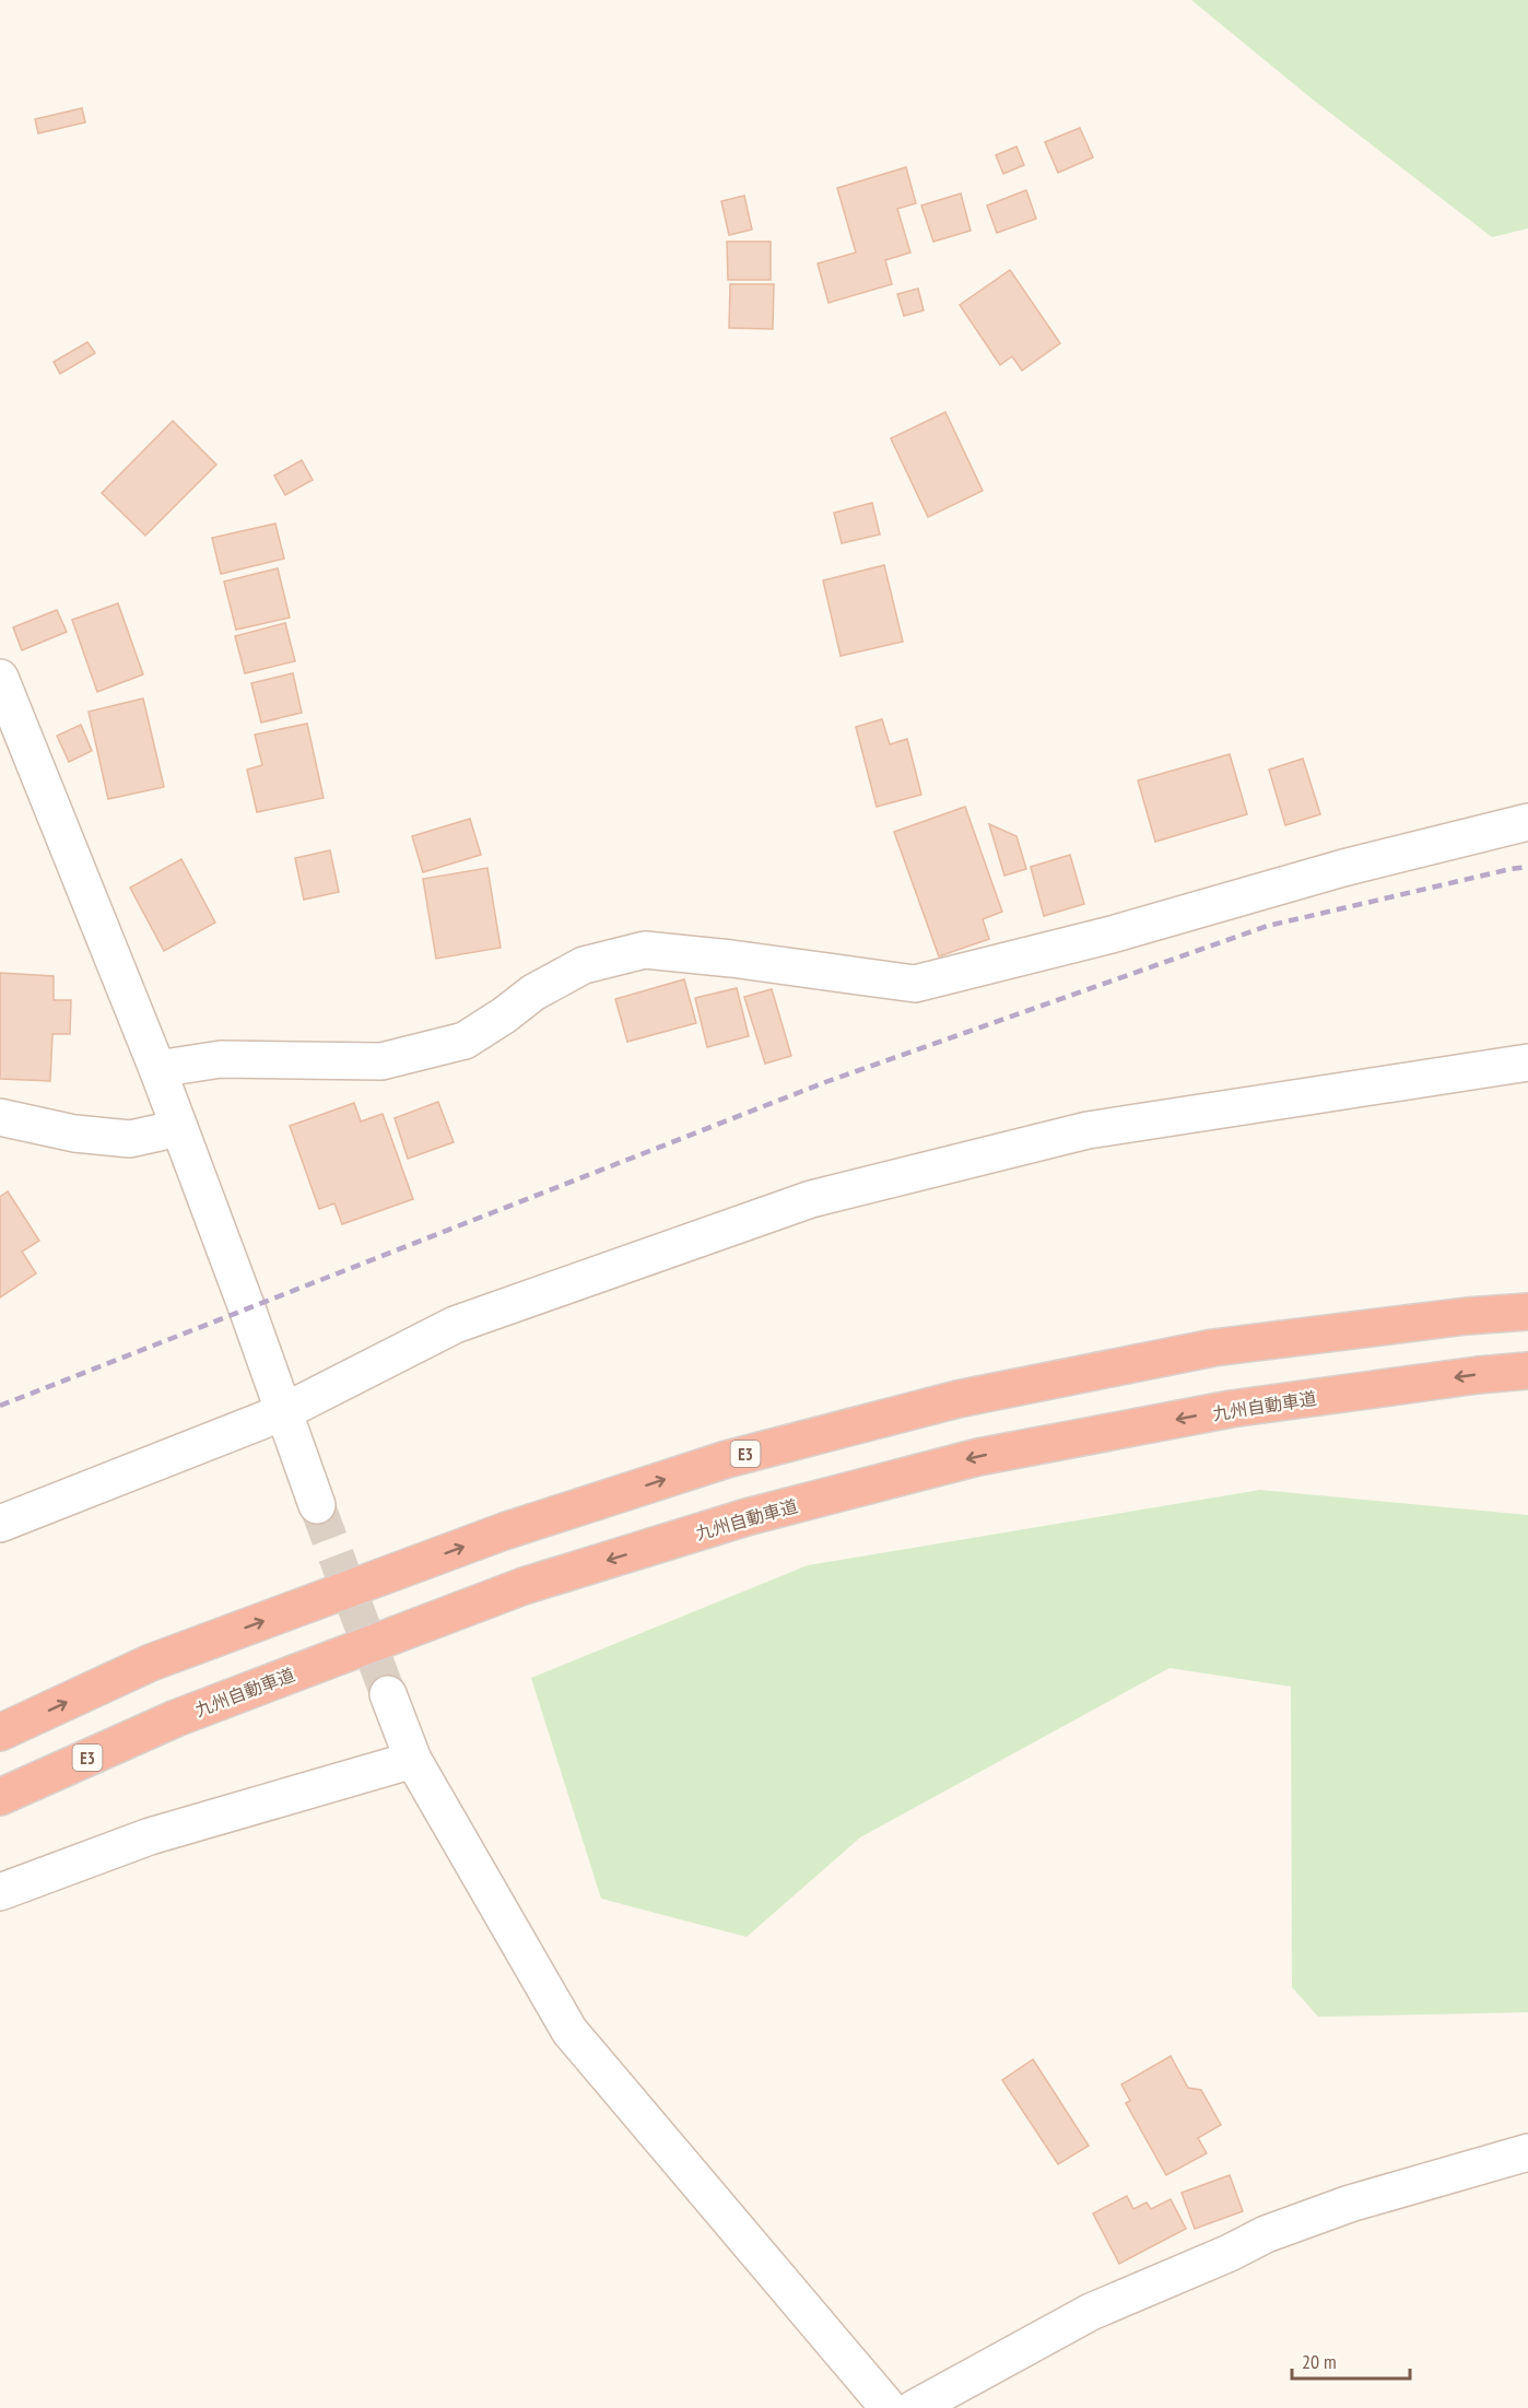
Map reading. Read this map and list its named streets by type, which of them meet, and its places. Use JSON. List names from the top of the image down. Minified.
{"streets":{"highway":["九州自動車道","E3"]},"scale_bar":"20 m"}
